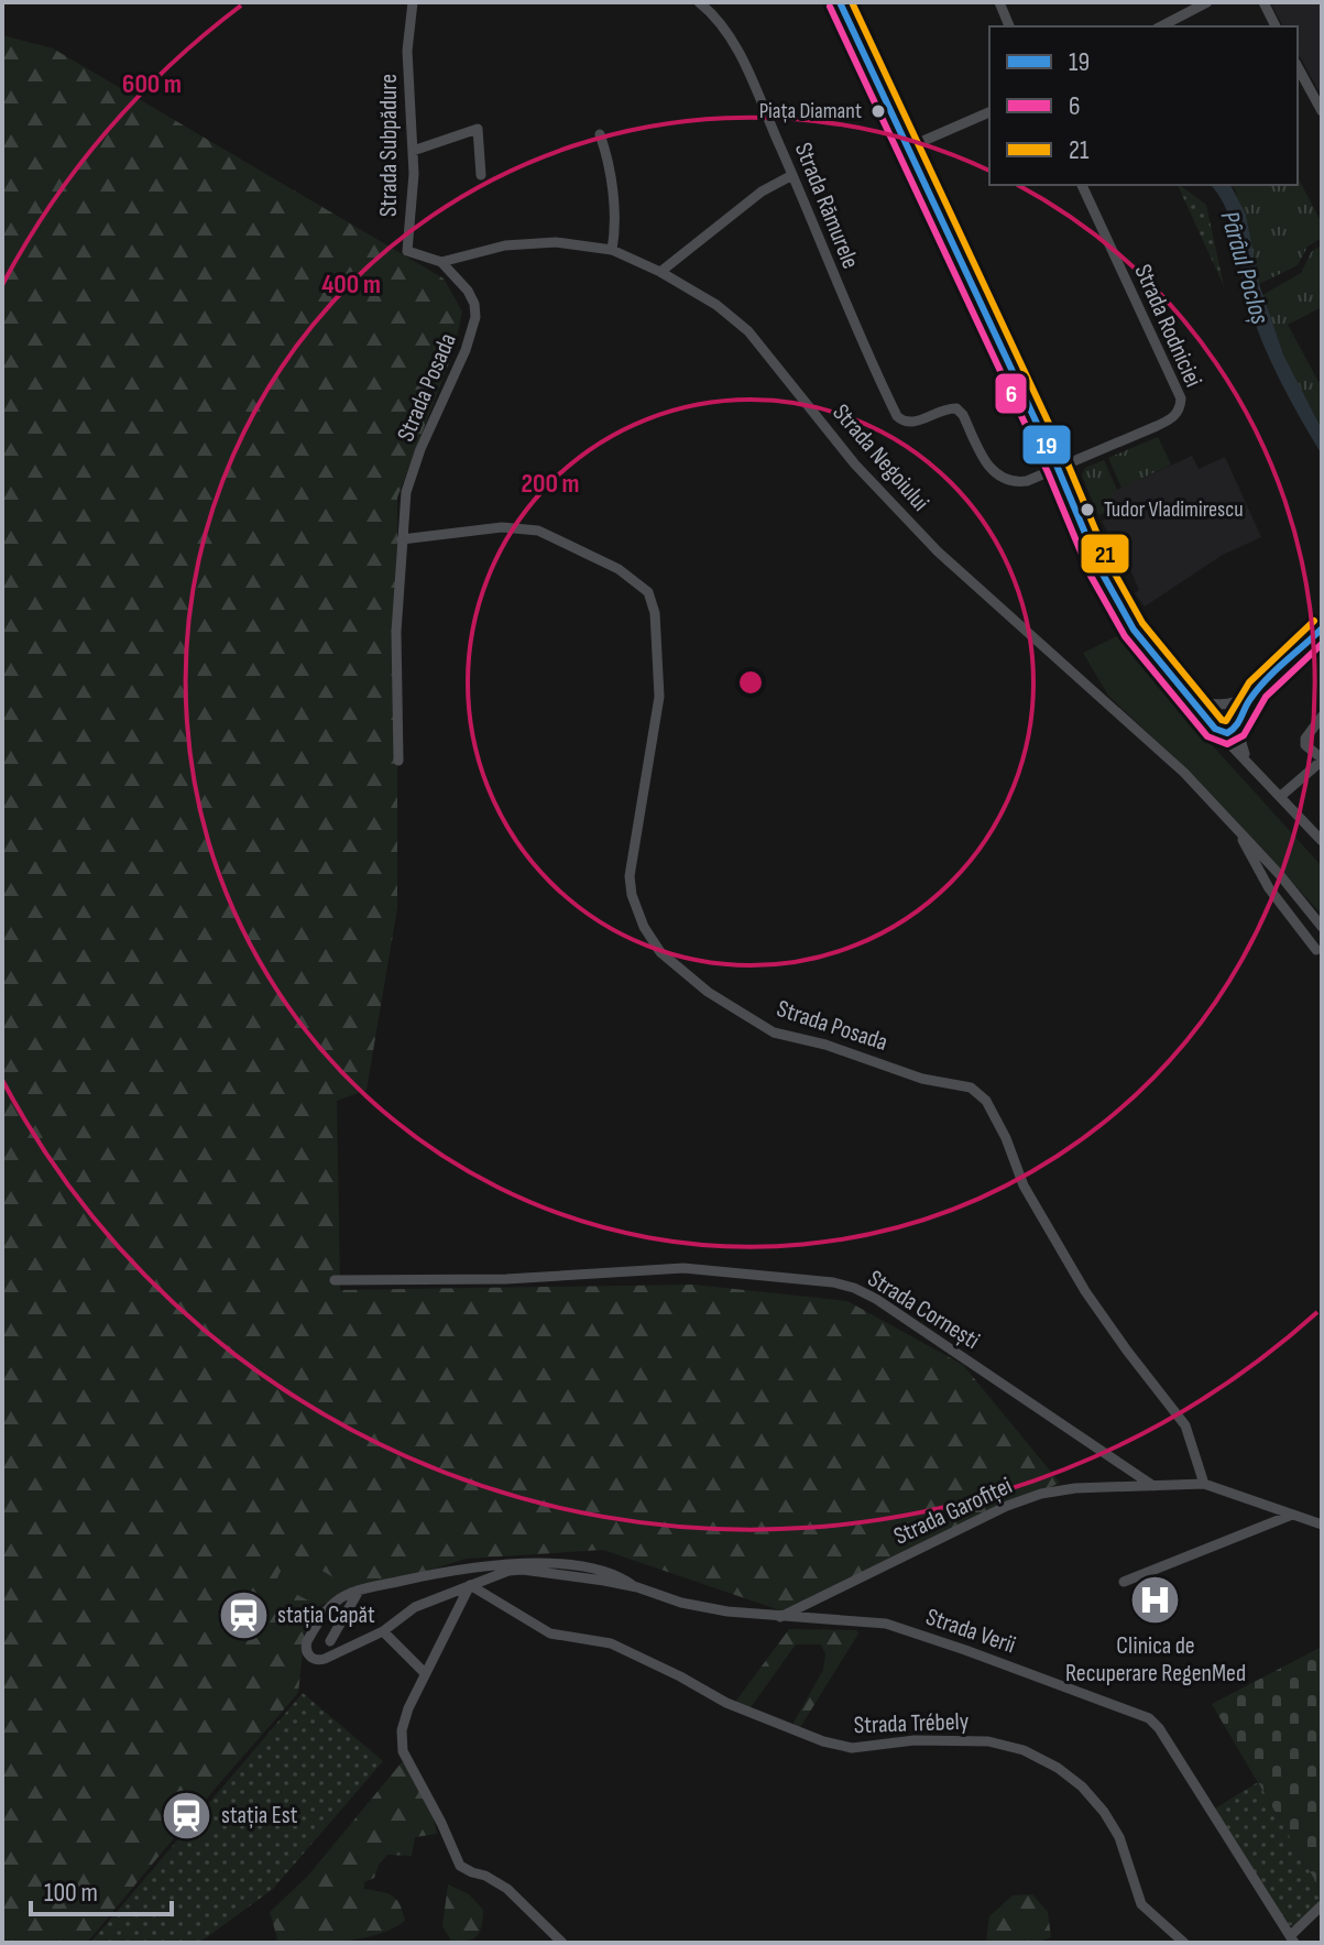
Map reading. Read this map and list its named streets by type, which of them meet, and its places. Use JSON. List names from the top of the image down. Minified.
{"streets":{"street":["Strada Subpădure","Strada Rămurele","Strada Rodniciei","Strada Posada","Strada Negoiului","Strada Cornești","Strada Garofiței","Strada Verii","Strada Trébely"]},"crossings":[["Strada Subpădure","Strada Posada"],["Strada Subpădure","Strada Negoiului"],["Strada Rămurele","Strada Rodniciei"],["Strada Posada","Strada Negoiului"],["Strada Cornești","Strada Garofiței"],["Strada Garofiței","Strada Verii"],["Strada Verii","Strada Trébely"]],"water":["Pârâul Pocloș"],"places":{"other":["Piața Diamant","Tudor Vladimirescu"],"hospital":["Clinica de Recuperare RegenMed"],"station":["stația Capăt","stația Est"]},"lines":["transit line 19","transit line 21","transit line 6"],"legend":["19","6","21"],"scale_bar":"100 m","rings":["600 m","400 m","200 m"]}
